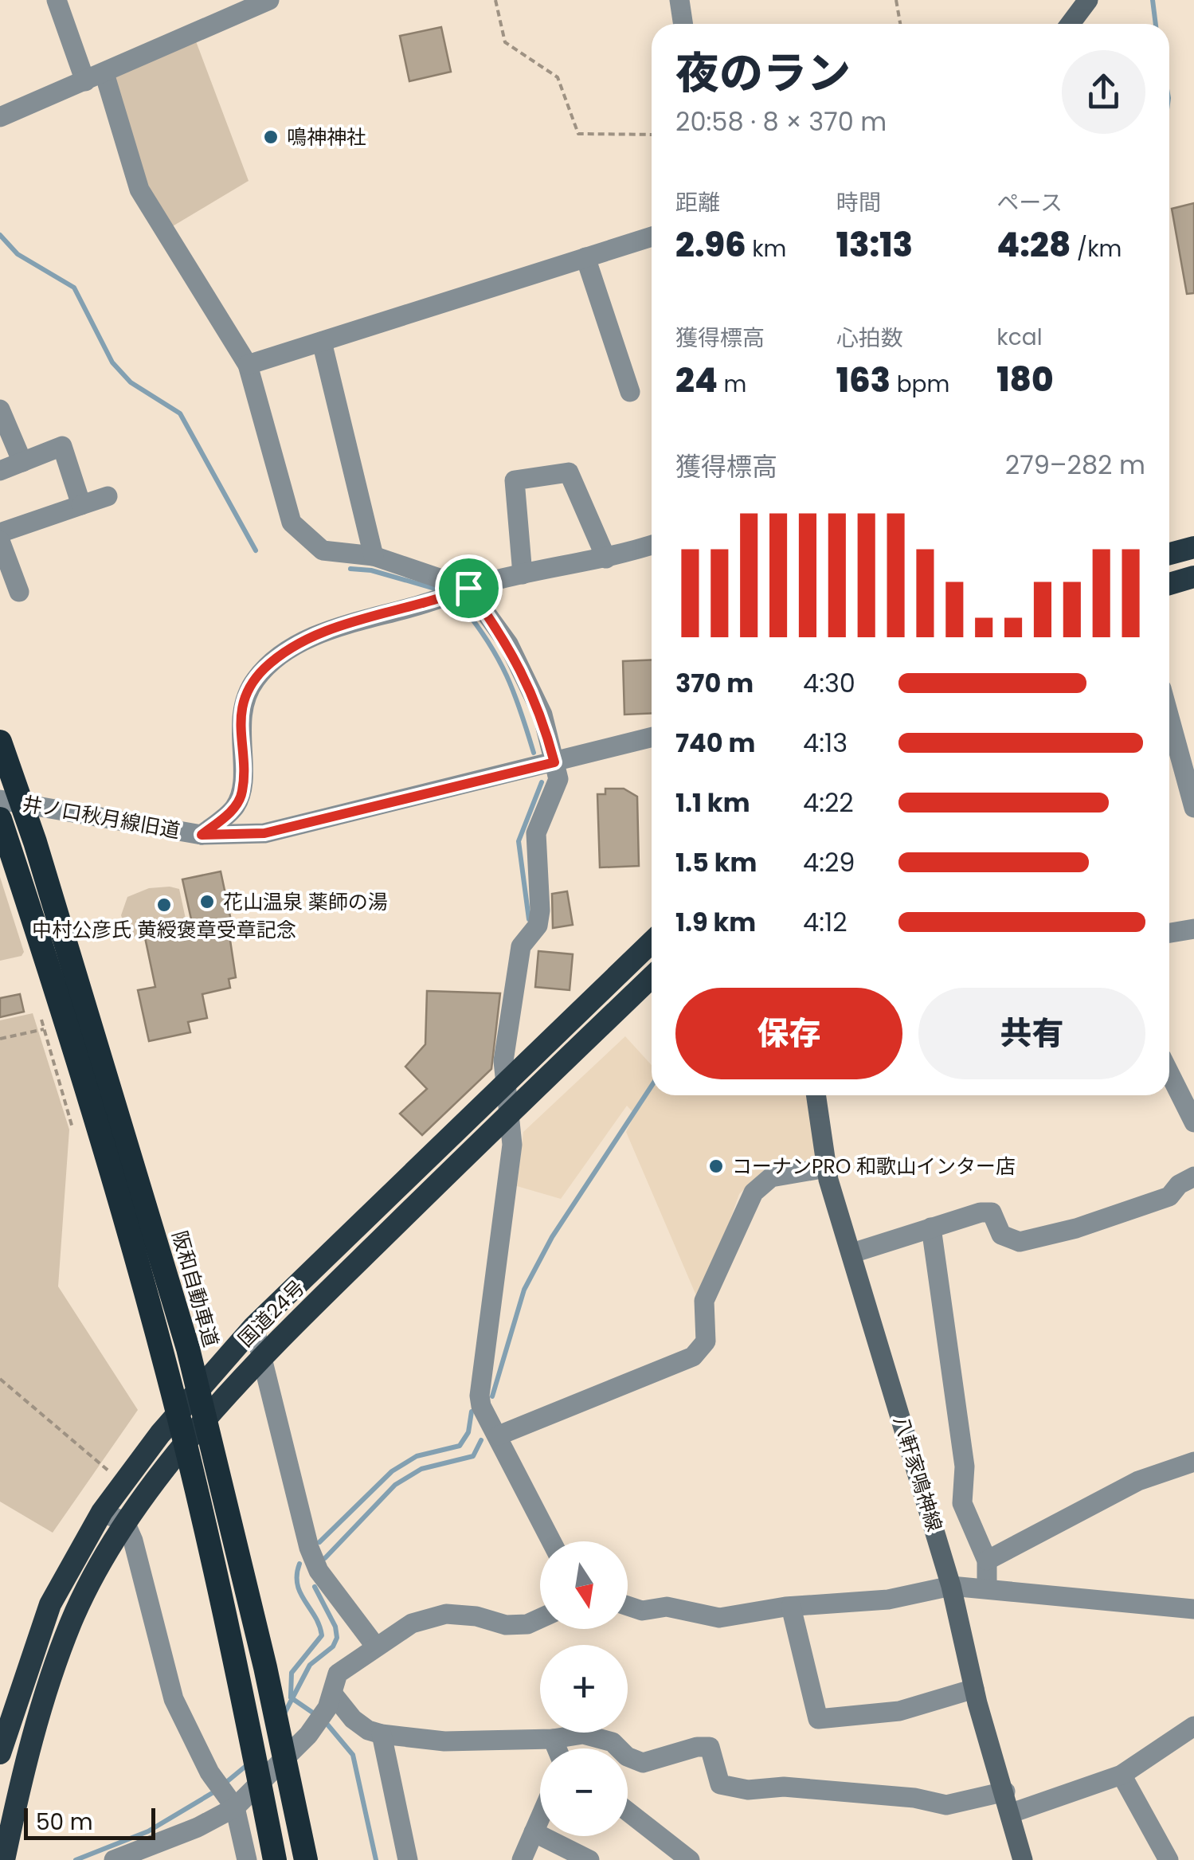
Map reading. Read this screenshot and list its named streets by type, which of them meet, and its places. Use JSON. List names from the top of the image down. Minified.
{"streets":{"highway":["阪和自動車道","国道24号"],"main road":["八軒家鳴神線"],"street":["井ノ口秋月線旧道"]},"places":["鳴神神社","花山温泉 薬師の湯","中村公彦氏 黄綬褒章受章記念","コーナンPRO 和歌山インター店"],"scale_bar":"50 m","north":"bottom","page":{"heading":["夜のラン","20:58 · 8 × 370 m"],"stats":[["距離","2.96 km"],["時間","13:13"],["ペース","4:28 /km"],["獲得標高","24 m"],["心拍数","163 bpm"],["kcal","180"]],"chart":["獲得標高","279–282 m"],"list":[{"name":"370 m","note":"4:30"},{"name":"740 m","note":"4:13"},{"name":"1.1 km","note":"4:22"},{"name":"1.5 km","note":"4:29"},{"name":"1.9 km","note":"4:12"}],"buttons":["保存","共有"],"map_buttons":["+","−"],"scale":"50 m"}}
